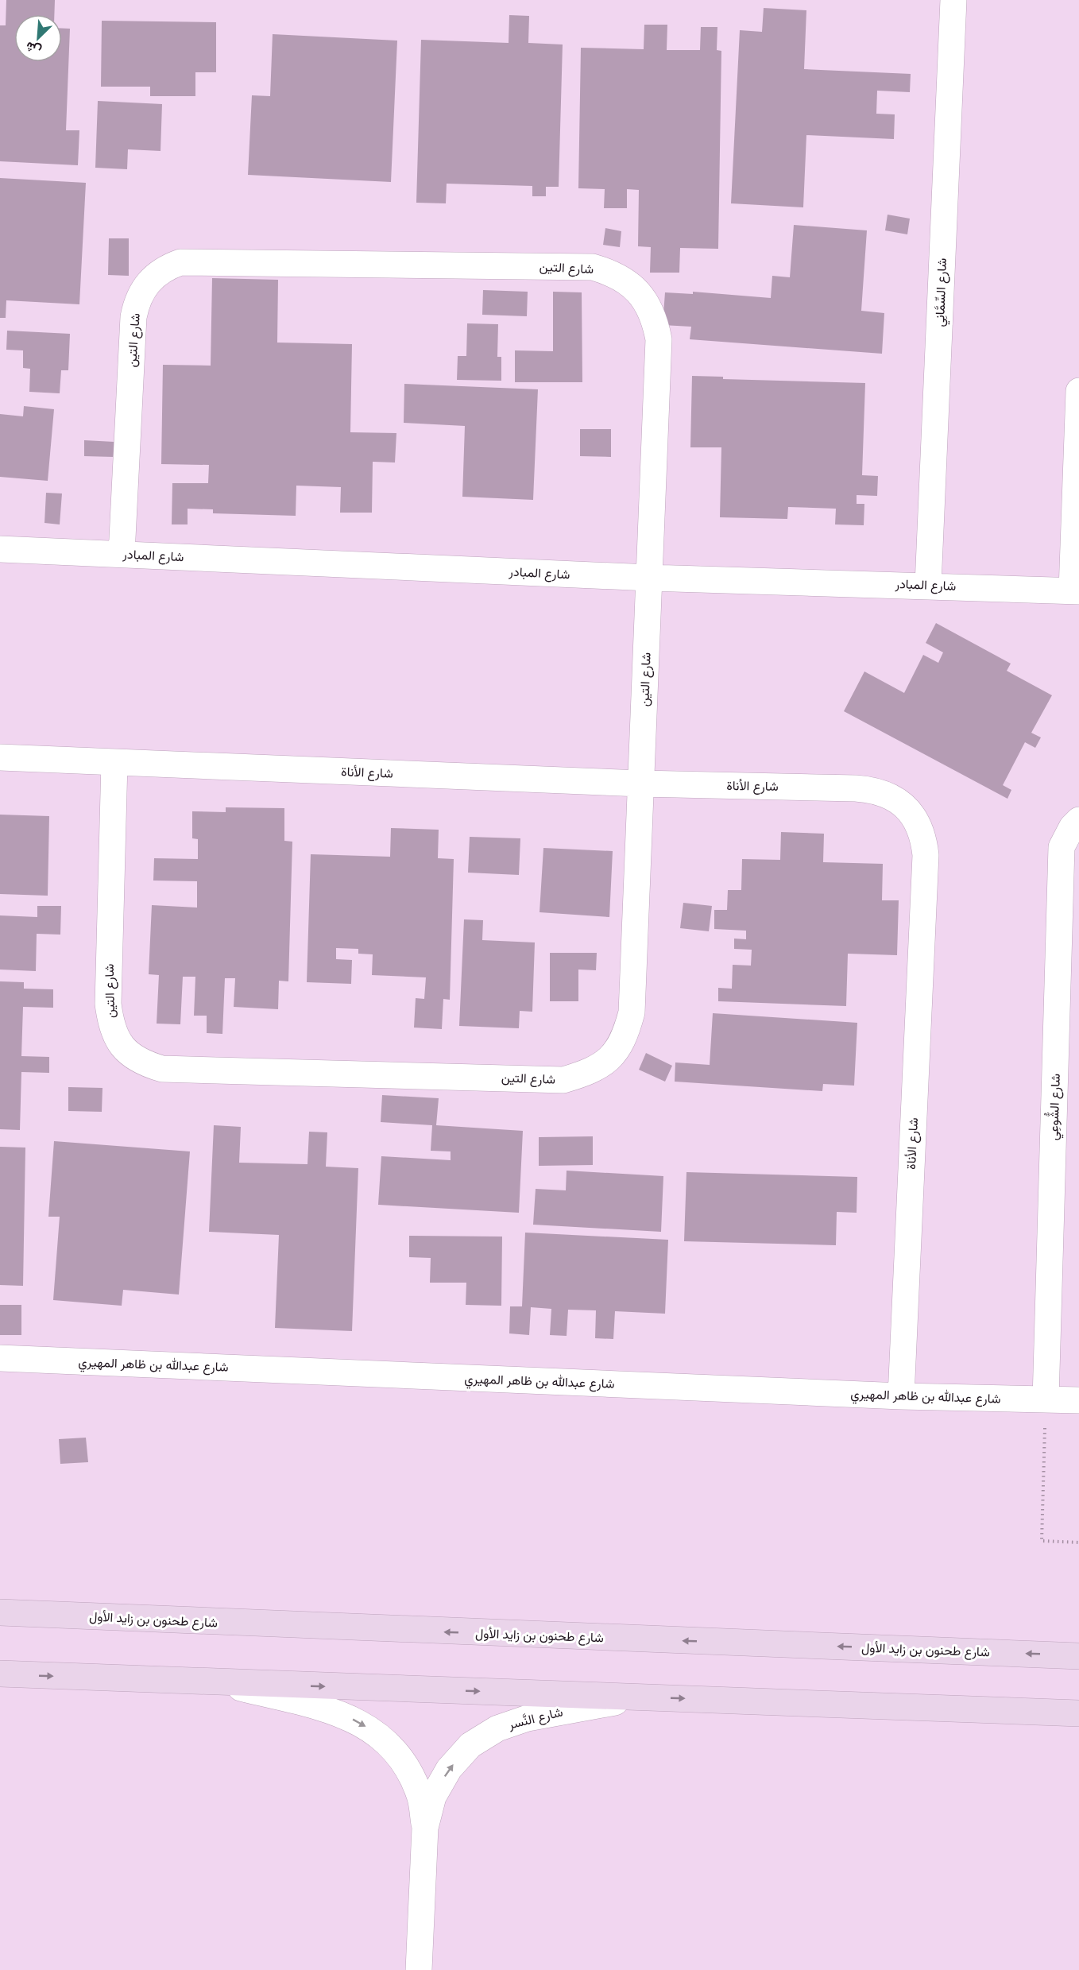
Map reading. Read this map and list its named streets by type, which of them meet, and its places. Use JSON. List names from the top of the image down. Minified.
{"streets":{"street":["شارع التين","شارع السِّمَّانِي","شارع المبادر","شارع الأناة","شارع الشُّوعِي","شارع عبدالله بن ظاهر المهيري","شارع طحنون بن زايد الأول","شارع النَّسر"]},"crossings":[["شارع التين","شارع المبادر"],["شارع التين","شارع الأناة"],["شارع السِّمَّانِي","شارع المبادر"],["شارع الأناة","شارع عبدالله بن ظاهر المهيري"],["شارع الشُّوعِي","شارع عبدالله بن ظاهر المهيري"]],"north":"bottom left"}
